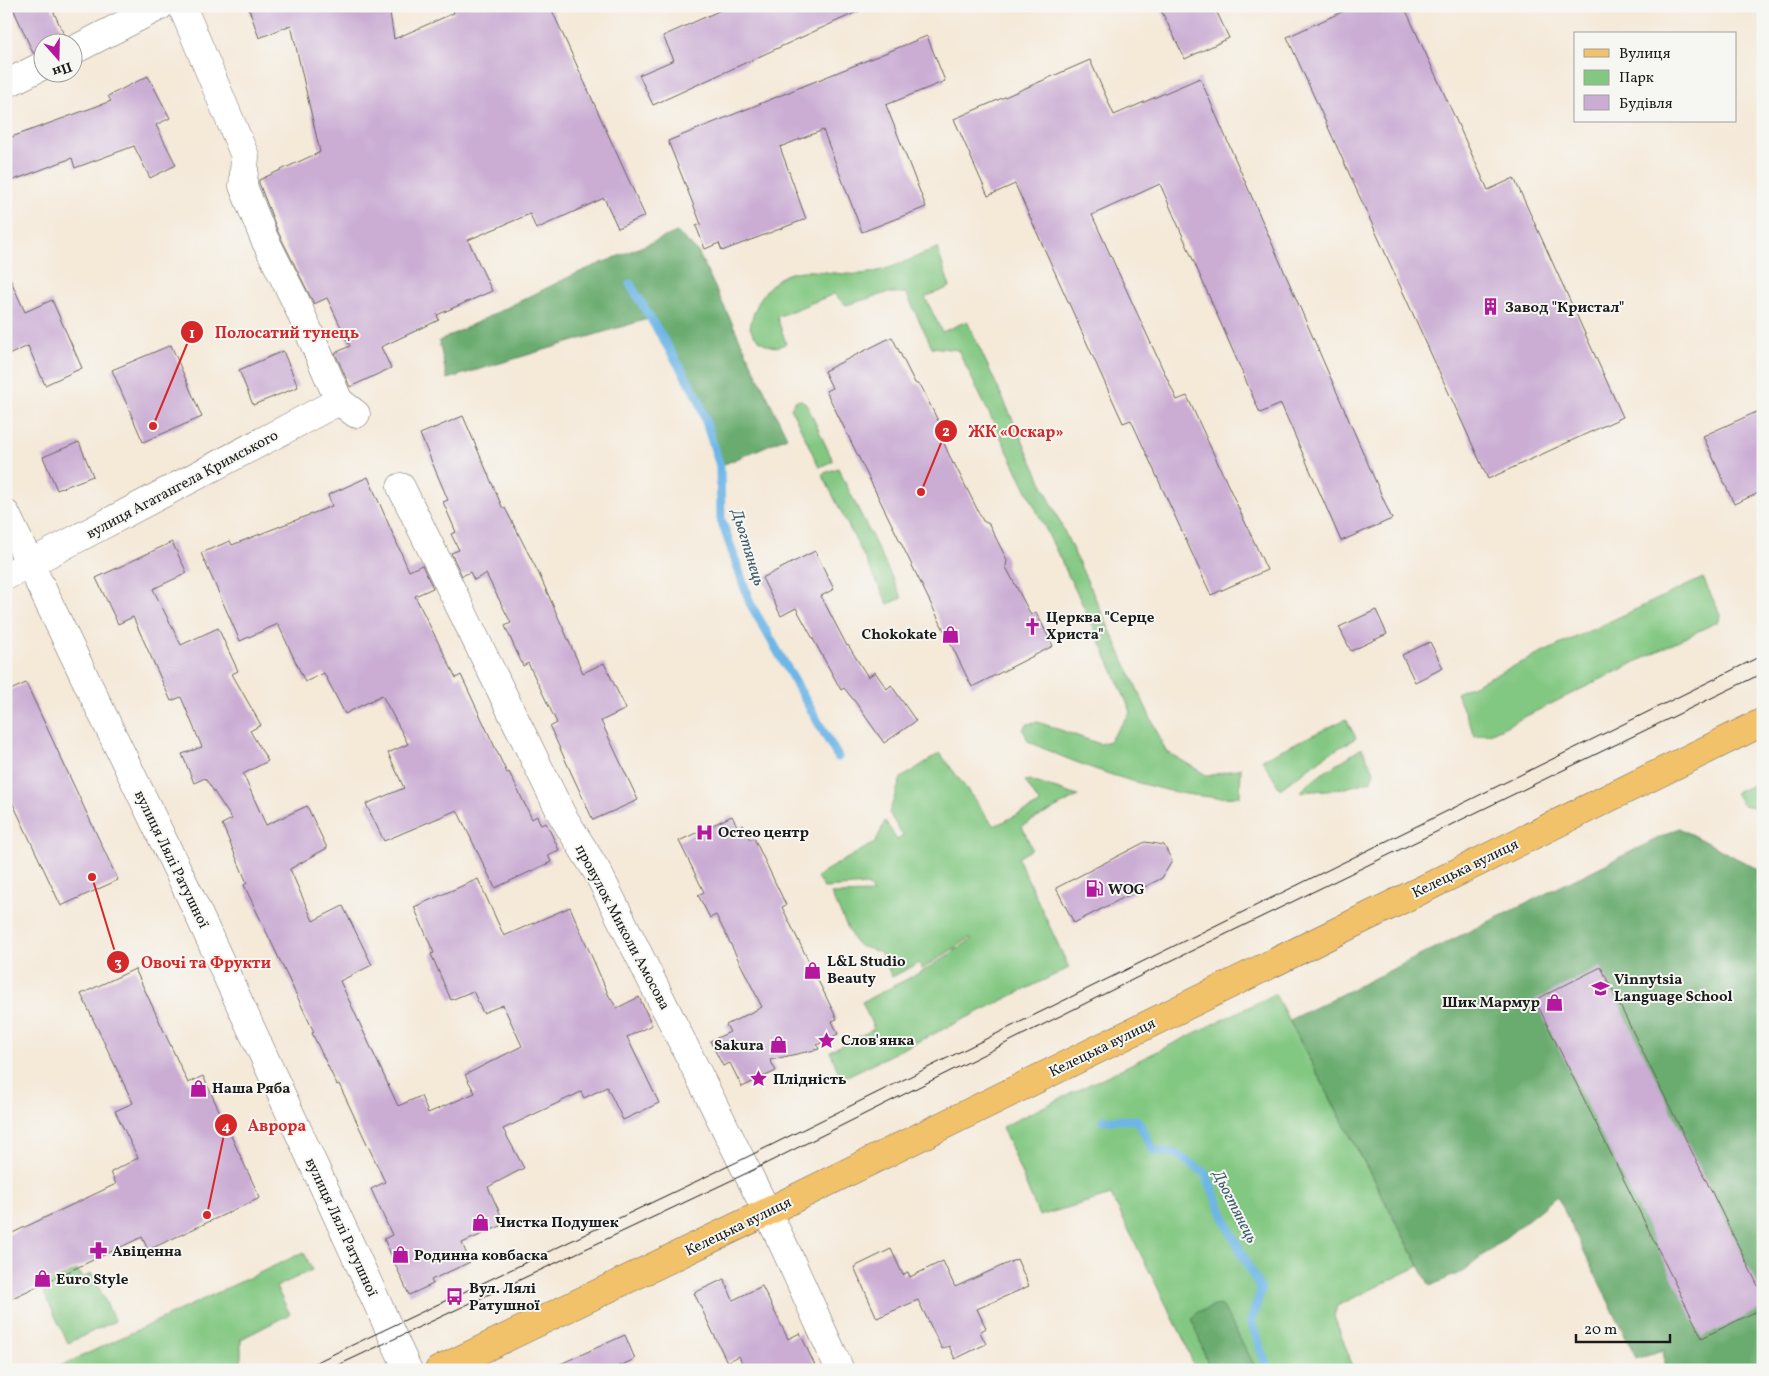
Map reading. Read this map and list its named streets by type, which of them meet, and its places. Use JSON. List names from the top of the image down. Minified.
{"streets":{"main road":["Келецька вулиця"],"street":["вулиця Агатангела Кримського","вулиця Лялі Ратушної","провулок Миколи Амосова"]},"crossings":[["вулиця Агатангела Кримського","вулиця Лялі Ратушної"],["Келецька вулиця","провулок Миколи Амосова"]],"water":["Дьогтянець"],"places":{"building":["Завод \"Кристал\""],"other":["Полосатий тунець","ЖК «Оскар»","Овочі та Фрукти","Аврора"],"church":["Церква \"Серце Христа\""],"shop":["Chokokate","L&L Studio Beauty","Шик Мармур","Sakura","Наша Ряба","Чистка Подушек","Родинна ковбаска","Euro Style"],"hospital":["Остео центр"],"fuel station":["WOG"],"school or university":["Vinnytsia Language School"],"place":["Слов'янка","Плідність"],"pharmacy":["Авіценна"],"bus stop":["Вул. Лялі Ратушної"]},"legend":["Вулиця","Парк","Будівля"],"scale_bar":"20 m","north":"bottom"}
